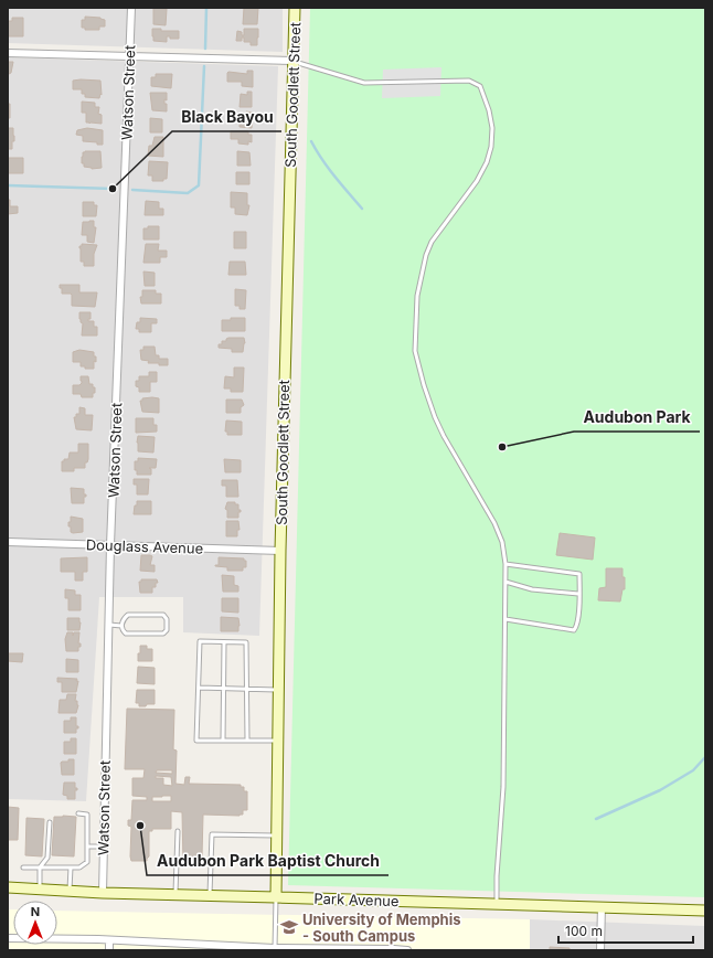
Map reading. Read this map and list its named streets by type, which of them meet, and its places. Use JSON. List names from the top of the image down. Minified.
{"streets":{"main road":["South Goodlett Street","Park Avenue"],"street":["Watson Street","Douglass Avenue"]},"crossings":[["Watson Street","Douglass Avenue"],["Watson Street","Park Avenue"],["South Goodlett Street","Douglass Avenue"],["South Goodlett Street","Park Avenue"]],"places":{"other":["Black Bayou","Audubon Park","Audubon Park Baptist Church"],"school or university":["University of Memphis - South Campus"]},"scale_bar":"100 m","north":"top"}
